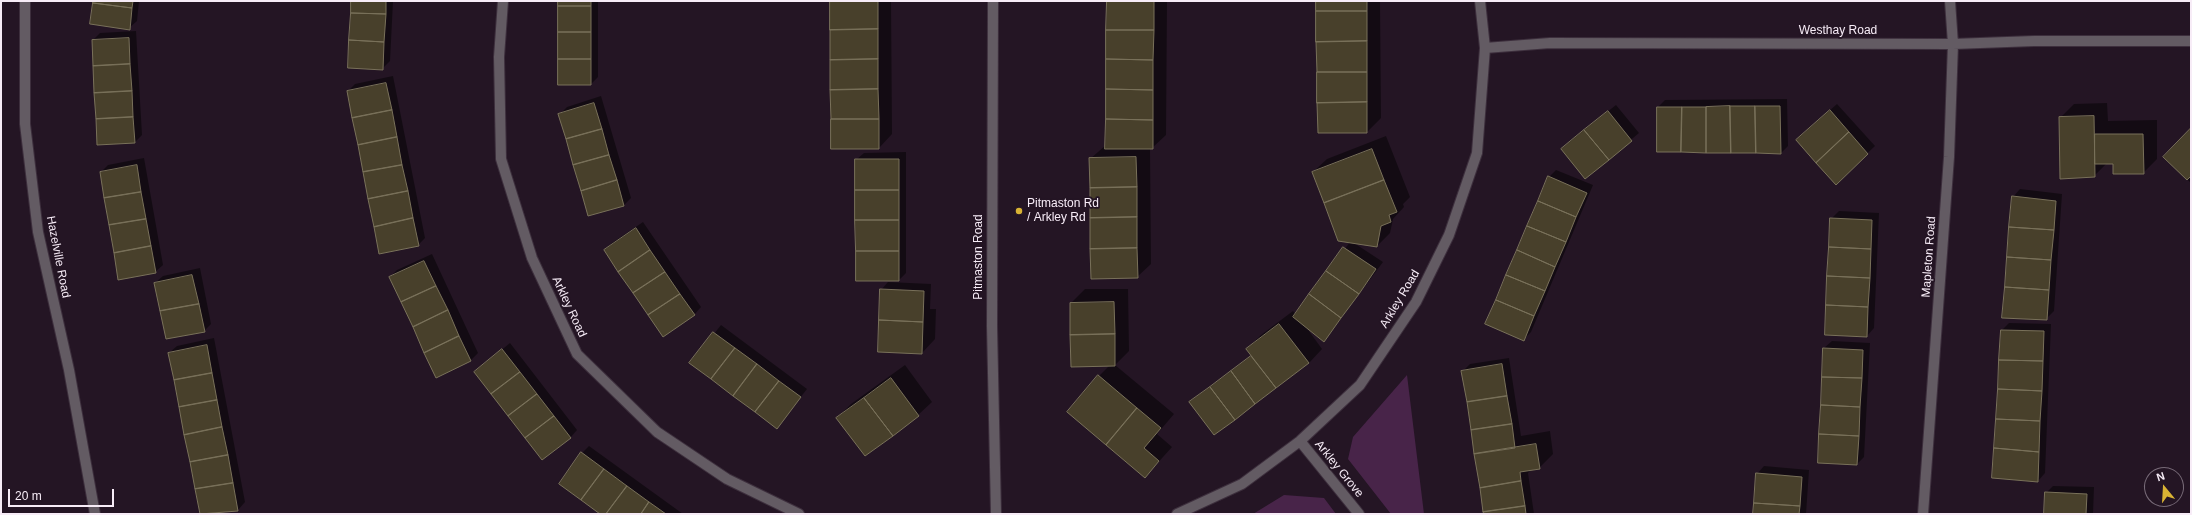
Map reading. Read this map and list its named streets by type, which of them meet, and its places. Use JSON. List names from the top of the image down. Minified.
{"streets":{"street":["Westhay Road","Hazelville Road","Pitmaston Road","Mapleton Road","Arkley Road","Arkley Grove"]},"crossings":[["Westhay Road","Mapleton Road"],["Westhay Road","Arkley Road"],["Arkley Road","Arkley Grove"]],"places":["Pitmaston Rd / Arkley Rd"],"scale_bar":"20 m","north":"top"}
